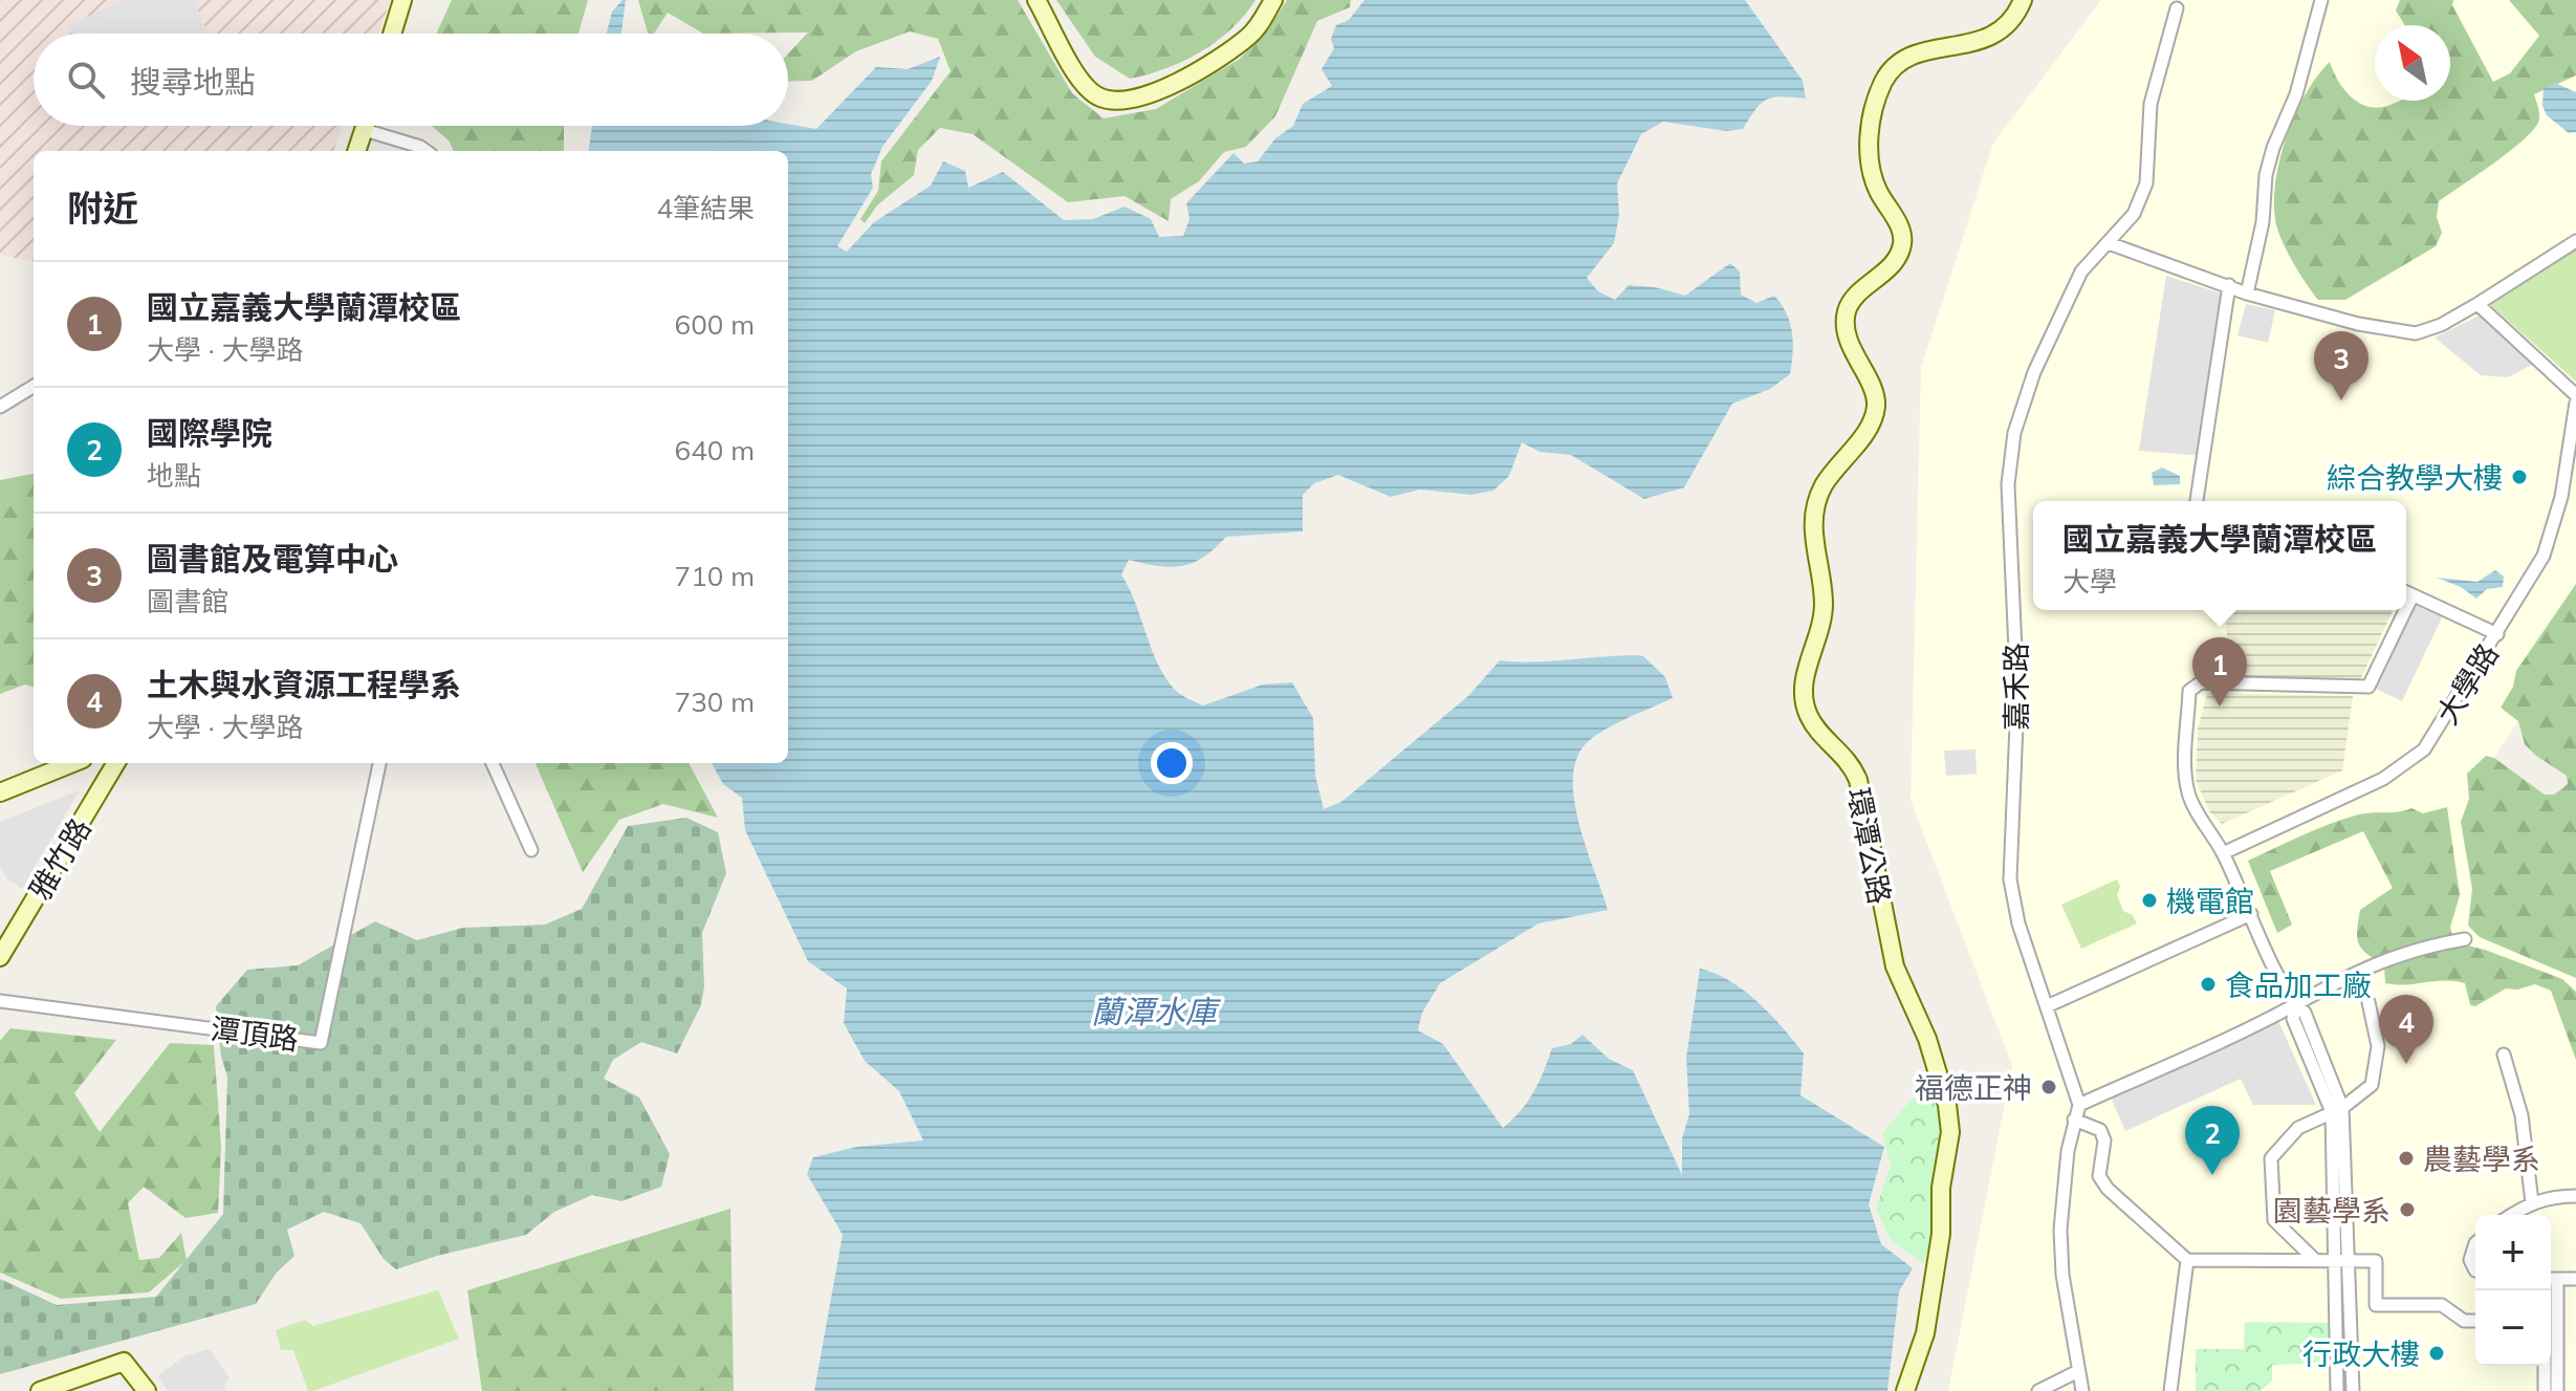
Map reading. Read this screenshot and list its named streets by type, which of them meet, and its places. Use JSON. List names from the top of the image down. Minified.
{"streets":{"street":["大學路","嘉禾路","環潭公路","雅竹路","潭頂路"]},"water":["蘭潭水庫"],"places":["綜合教學大樓","機電館","食品加工廠","福德正神","農藝學系","園藝學系","行政大樓"],"north":"top left","page":{"search":"搜尋地點","heading":["附近","4筆結果"],"list":[{"mark":"1","name":"國立嘉義大學蘭潭校區","note":"大學 · 大學路","value":"600 m"},{"mark":"2","name":"國際學院","note":"地點","value":"640 m"},{"mark":"3","name":"圖書館及電算中心","note":"圖書館","value":"710 m"},{"mark":"4","name":"土木與水資源工程學系","note":"大學 · 大學路","value":"730 m"}],"pins":["3","1","4","2"],"popup":["國立嘉義大學蘭潭校區","大學"],"map_buttons":["+","−"]}}
